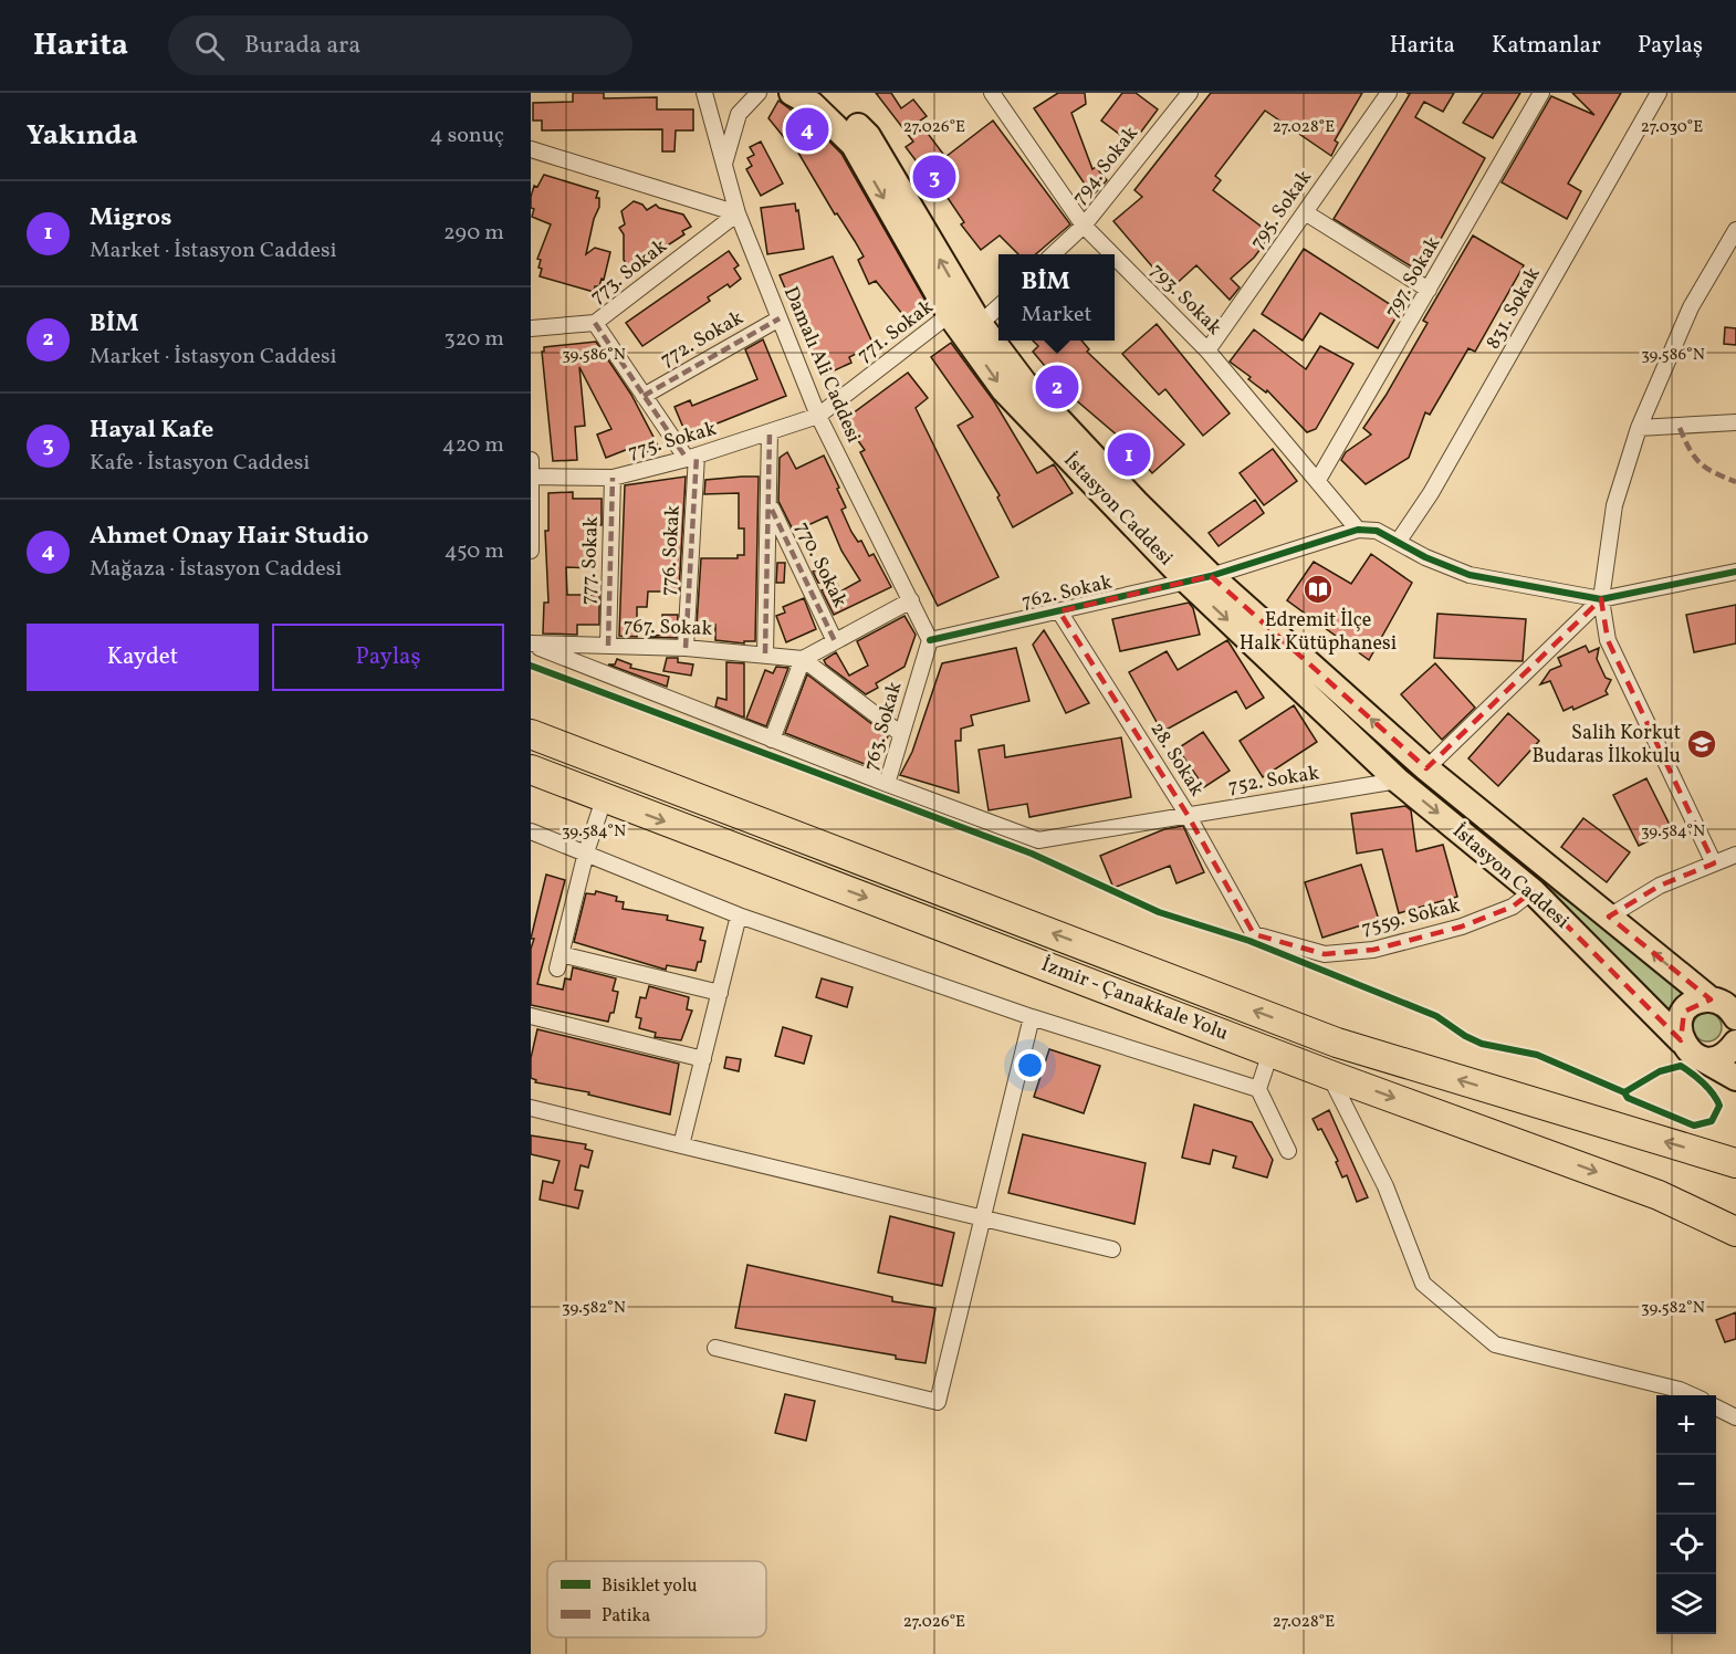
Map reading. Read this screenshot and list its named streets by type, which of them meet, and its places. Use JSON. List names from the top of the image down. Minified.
{"streets":{"highway":["İzmir - Çanakkale Yolu"],"main road":["İstasyon Caddesi"],"street":["794. Sokak","795. Sokak","773. Sokak","797. Sokak","793. Sokak","831. Sokak","771. Sokak","772. Sokak","Damalı Ali Caddesi","775. Sokak","776. Sokak","777. Sokak","770. Sokak","762. Sokak","767. Sokak","763. Sokak","28. Sokak","752. Sokak","7559. Sokak"]},"crossings":[["794. Sokak","793. Sokak"],["795. Sokak","793. Sokak"],["773. Sokak","Damalı Ali Caddesi"],["797. Sokak","793. Sokak"],["793. Sokak","762. Sokak"],["771. Sokak","Damalı Ali Caddesi"],["771. Sokak","775. Sokak"],["771. Sokak","İstasyon Caddesi"],["772. Sokak","Damalı Ali Caddesi"],["Damalı Ali Caddesi","775. Sokak"],["Damalı Ali Caddesi","762. Sokak"],["Damalı Ali Caddesi","763. Sokak"],["775. Sokak","776. Sokak"],["775. Sokak","777. Sokak"],["775. Sokak","770. Sokak"],["İstasyon Caddesi","762. Sokak"],["İstasyon Caddesi","752. Sokak"],["İstasyon Caddesi","7559. Sokak"],["776. Sokak","767. Sokak"],["777. Sokak","767. Sokak"],["770. Sokak","767. Sokak"],["762. Sokak","763. Sokak"],["762. Sokak","28. Sokak"],["767. Sokak","763. Sokak"],["763. Sokak","752. Sokak"],["28. Sokak","752. Sokak"],["28. Sokak","7559. Sokak"]],"places":{"library":["Edremit İlçe Halk Kütüphanesi"],"school or university":["Salih Korkut Budaras İlkokulu"]},"legend":["Bisiklet yolu","Patika"],"page":{"header":"Harita","search":"Burada ara","nav":["Harita","Katmanlar","Paylaş"],"heading":["Yakında","4 sonuç"],"pins":["4","3","2","1"],"list":[{"mark":"1","name":"Migros","note":"Market · İstasyon Caddesi","value":"290 m"},{"mark":"2","name":"BİM","note":"Market · İstasyon Caddesi","value":"320 m"},{"mark":"3","name":"Hayal Kafe","note":"Kafe · İstasyon Caddesi","value":"420 m"},{"mark":"4","name":"Ahmet Onay Hair Studio","note":"Mağaza · İstasyon Caddesi","value":"450 m"}],"popup":["BİM","Market"],"buttons":["Kaydet","Paylaş"],"map_buttons":["+","−"]},"coordinates":["27.026°E","27.028°E","27.030°E","39.586°N","39.584°N","39.582°N"]}
